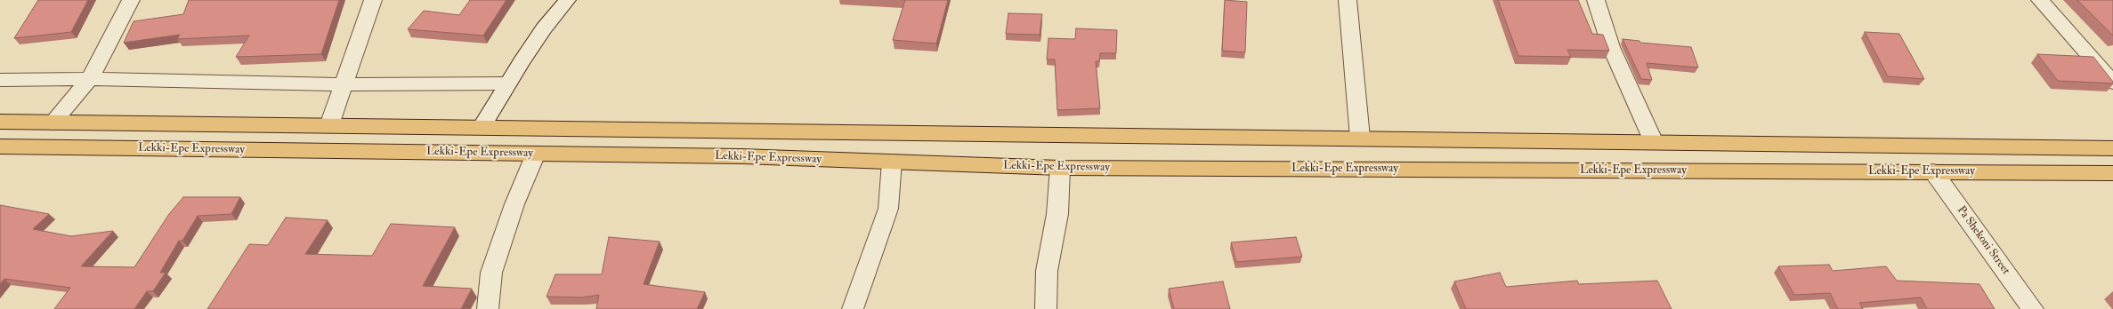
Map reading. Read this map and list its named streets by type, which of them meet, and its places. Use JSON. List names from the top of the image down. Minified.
{"streets":{"highway":["Lekki-Epe Expressway"],"street":["Pa Shekoni Street"]},"crossings":[["Lekki-Epe Expressway","Pa Shekoni Street"]]}
